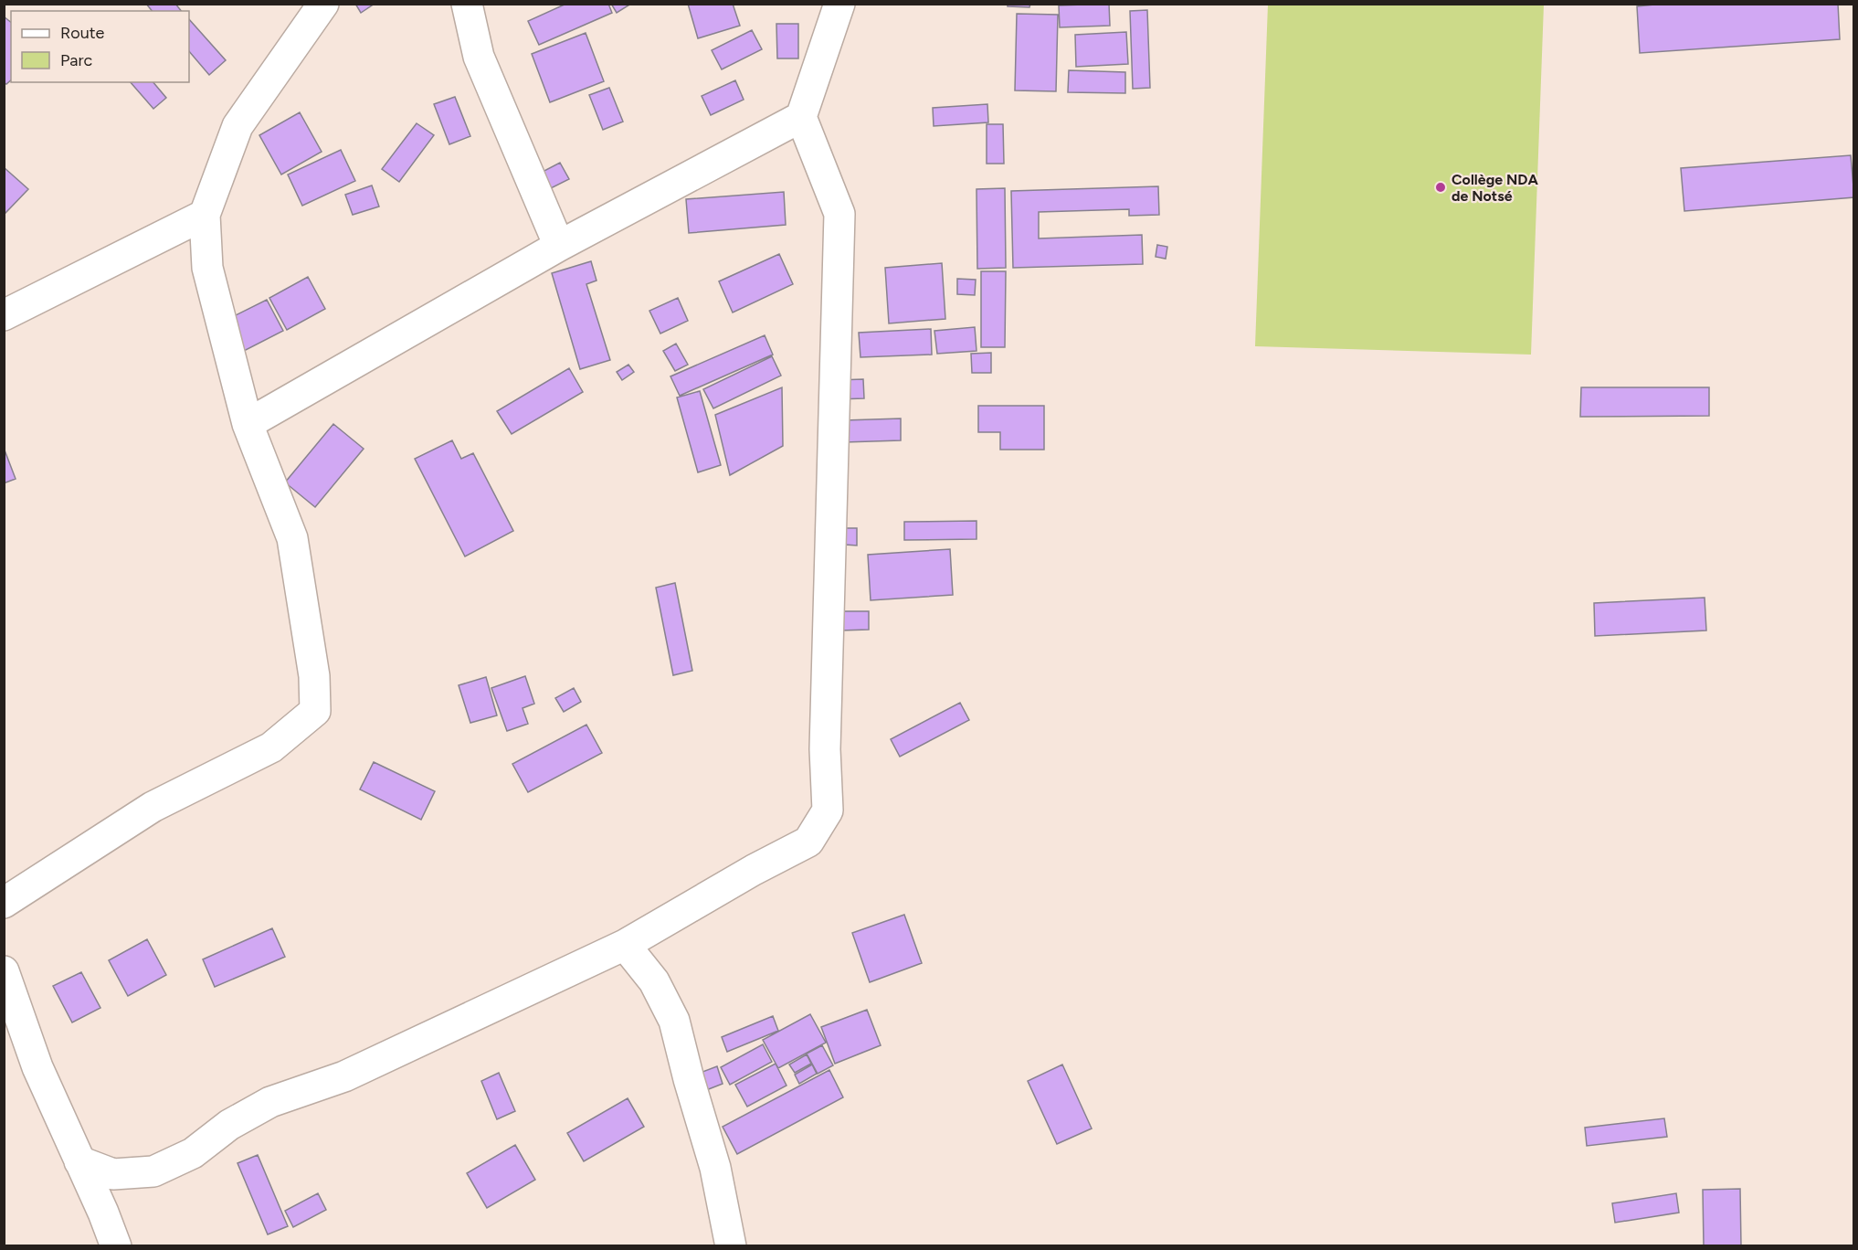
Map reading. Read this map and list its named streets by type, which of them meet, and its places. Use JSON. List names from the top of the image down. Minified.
{"places":["Collège NDA de Notsé"],"legend":["Route","Parc"]}
